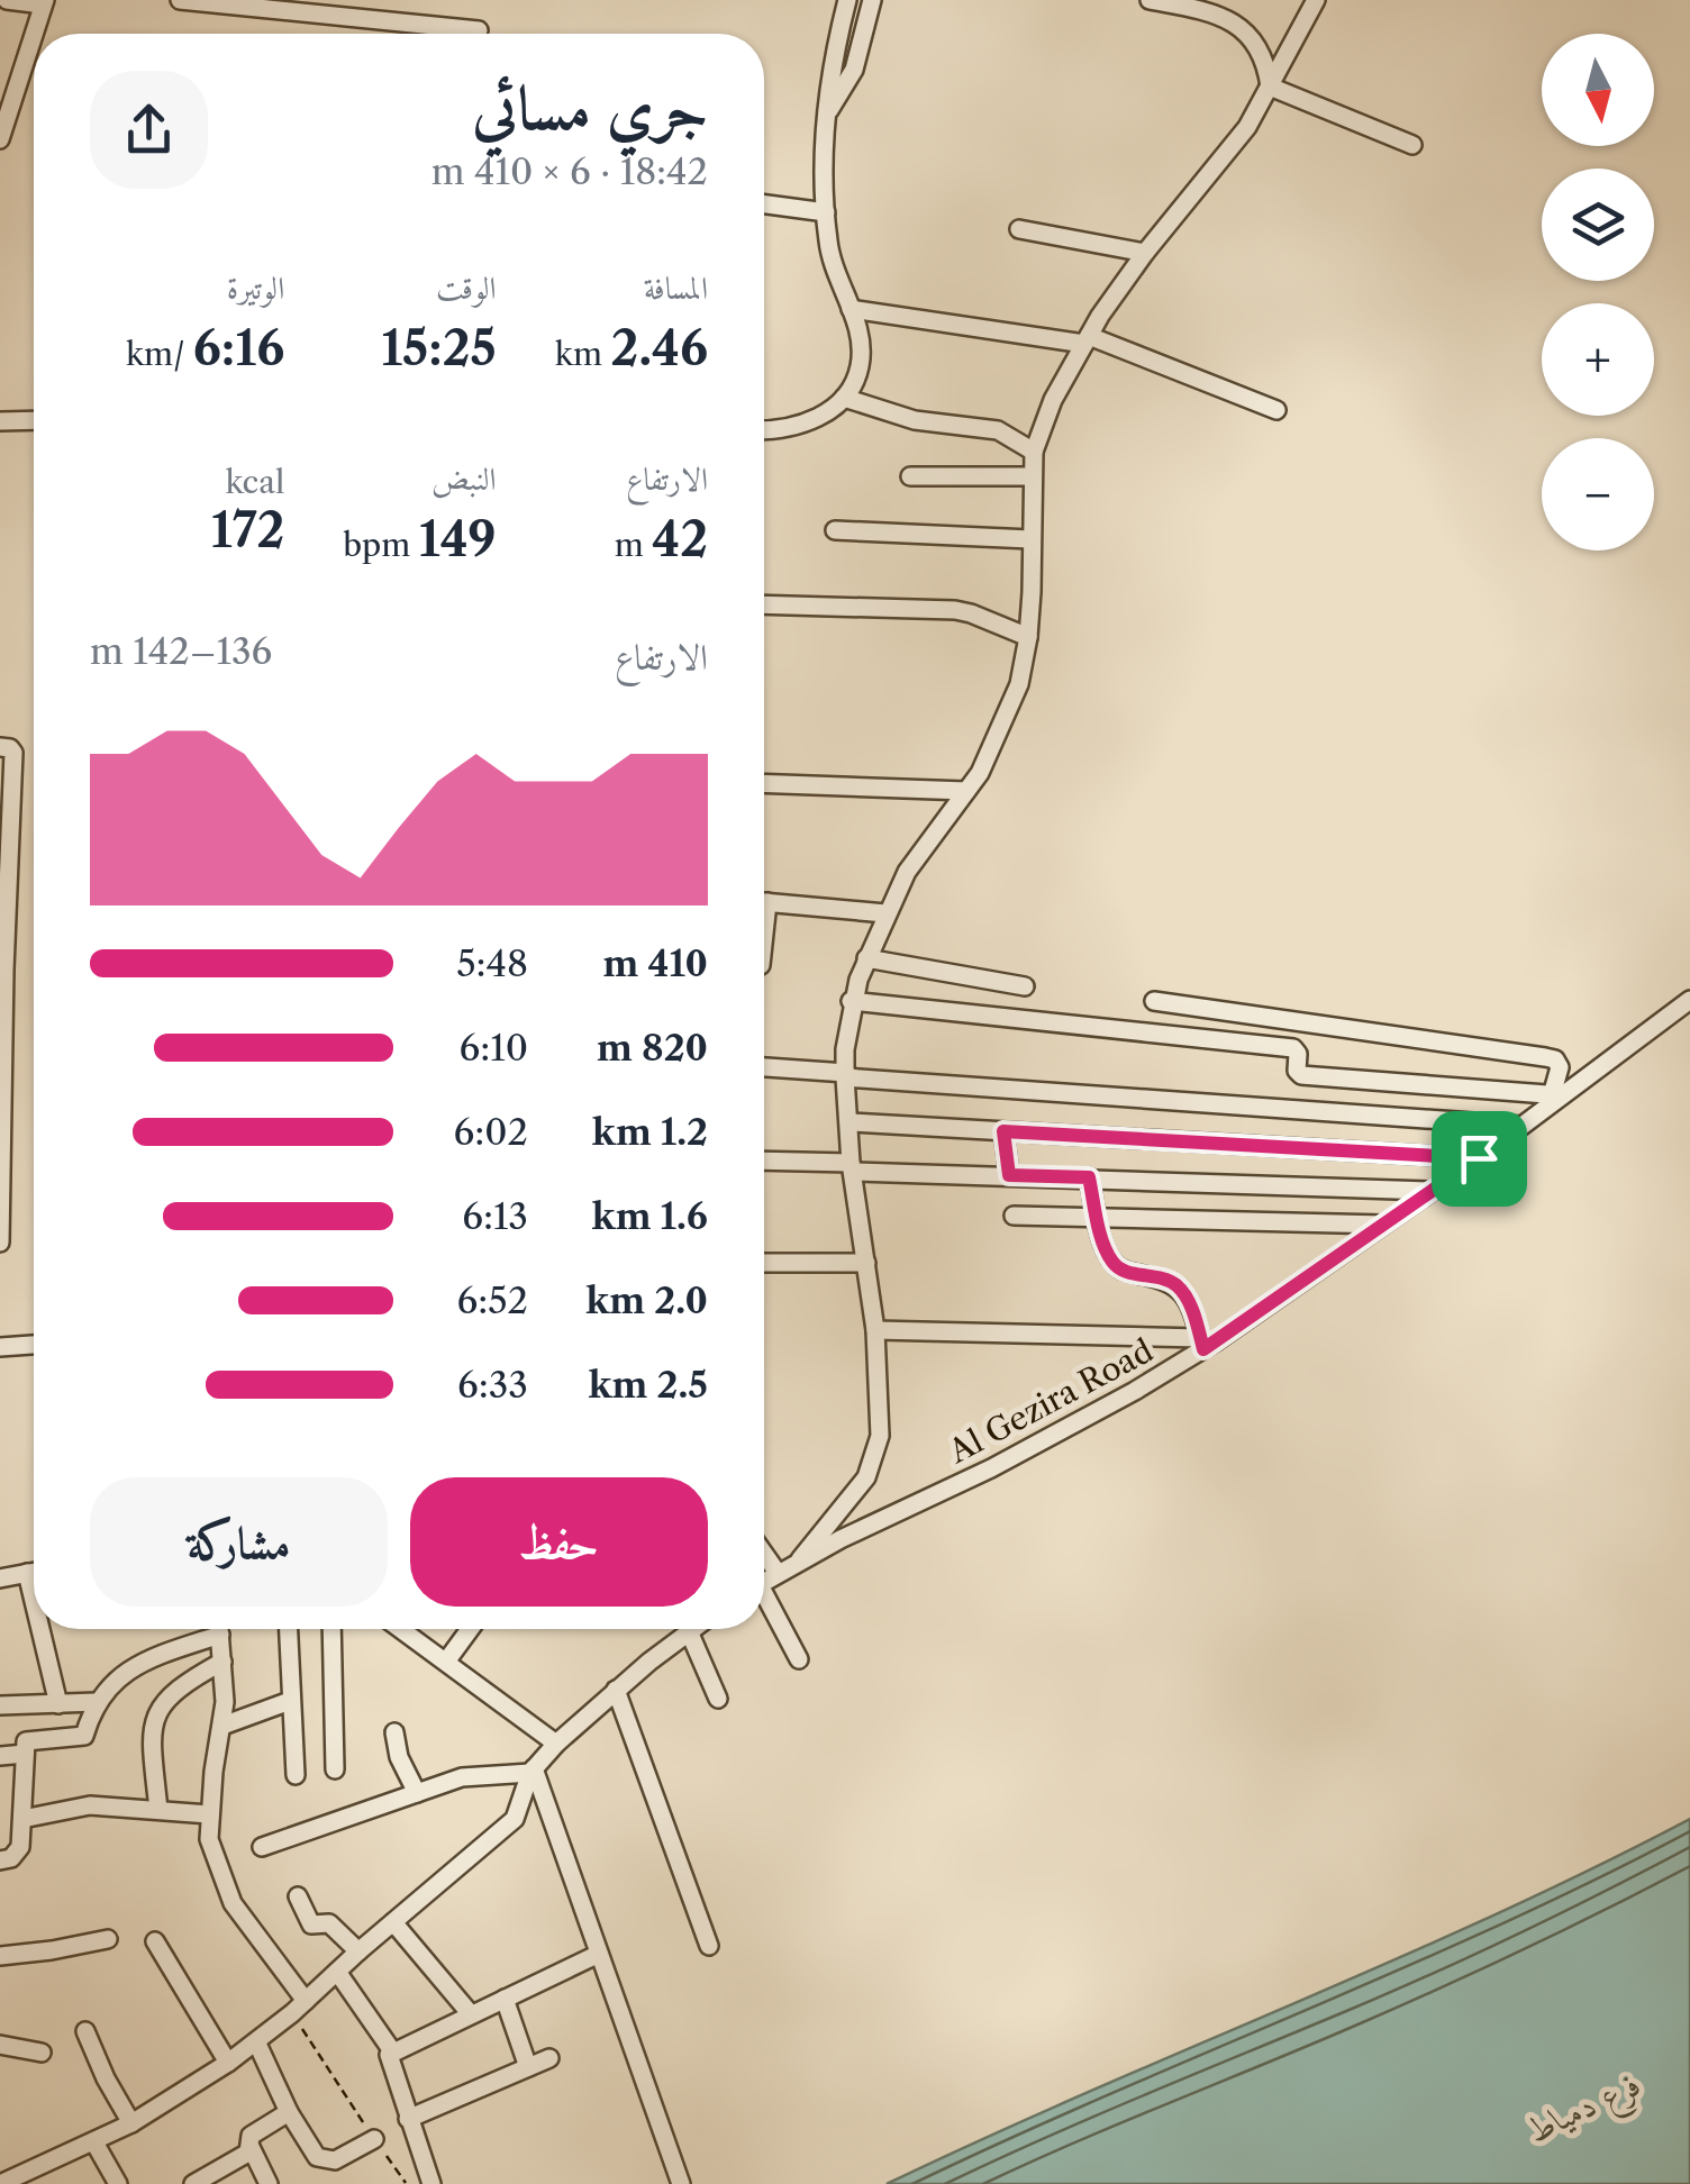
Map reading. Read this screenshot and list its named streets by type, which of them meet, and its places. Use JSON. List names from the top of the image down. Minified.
{"streets":{"street":["Al Gezira Road"]},"water":["فرع دمياط"],"north":"bottom","page":{"map_buttons":["+","−"],"heading":["جري مسائي","18:42 · 6 × 410 m"],"stats":[["المسافة","2.46 km"],["الوقت","15:25"],["الوتيرة","6:16 /km"],["الارتفاع","42 m"],["النبض","149 bpm"],["kcal","172"]],"chart":["الارتفاع","136–142 m"],"list":[{"name":"410 m","note":"5:48"},{"name":"820 m","note":"6:10"},{"name":"1.2 km","note":"6:02"},{"name":"1.6 km","note":"6:13"},{"name":"2.0 km","note":"6:52"},{"name":"2.5 km","note":"6:33"}],"buttons":["حفظ","مشاركة"]}}
